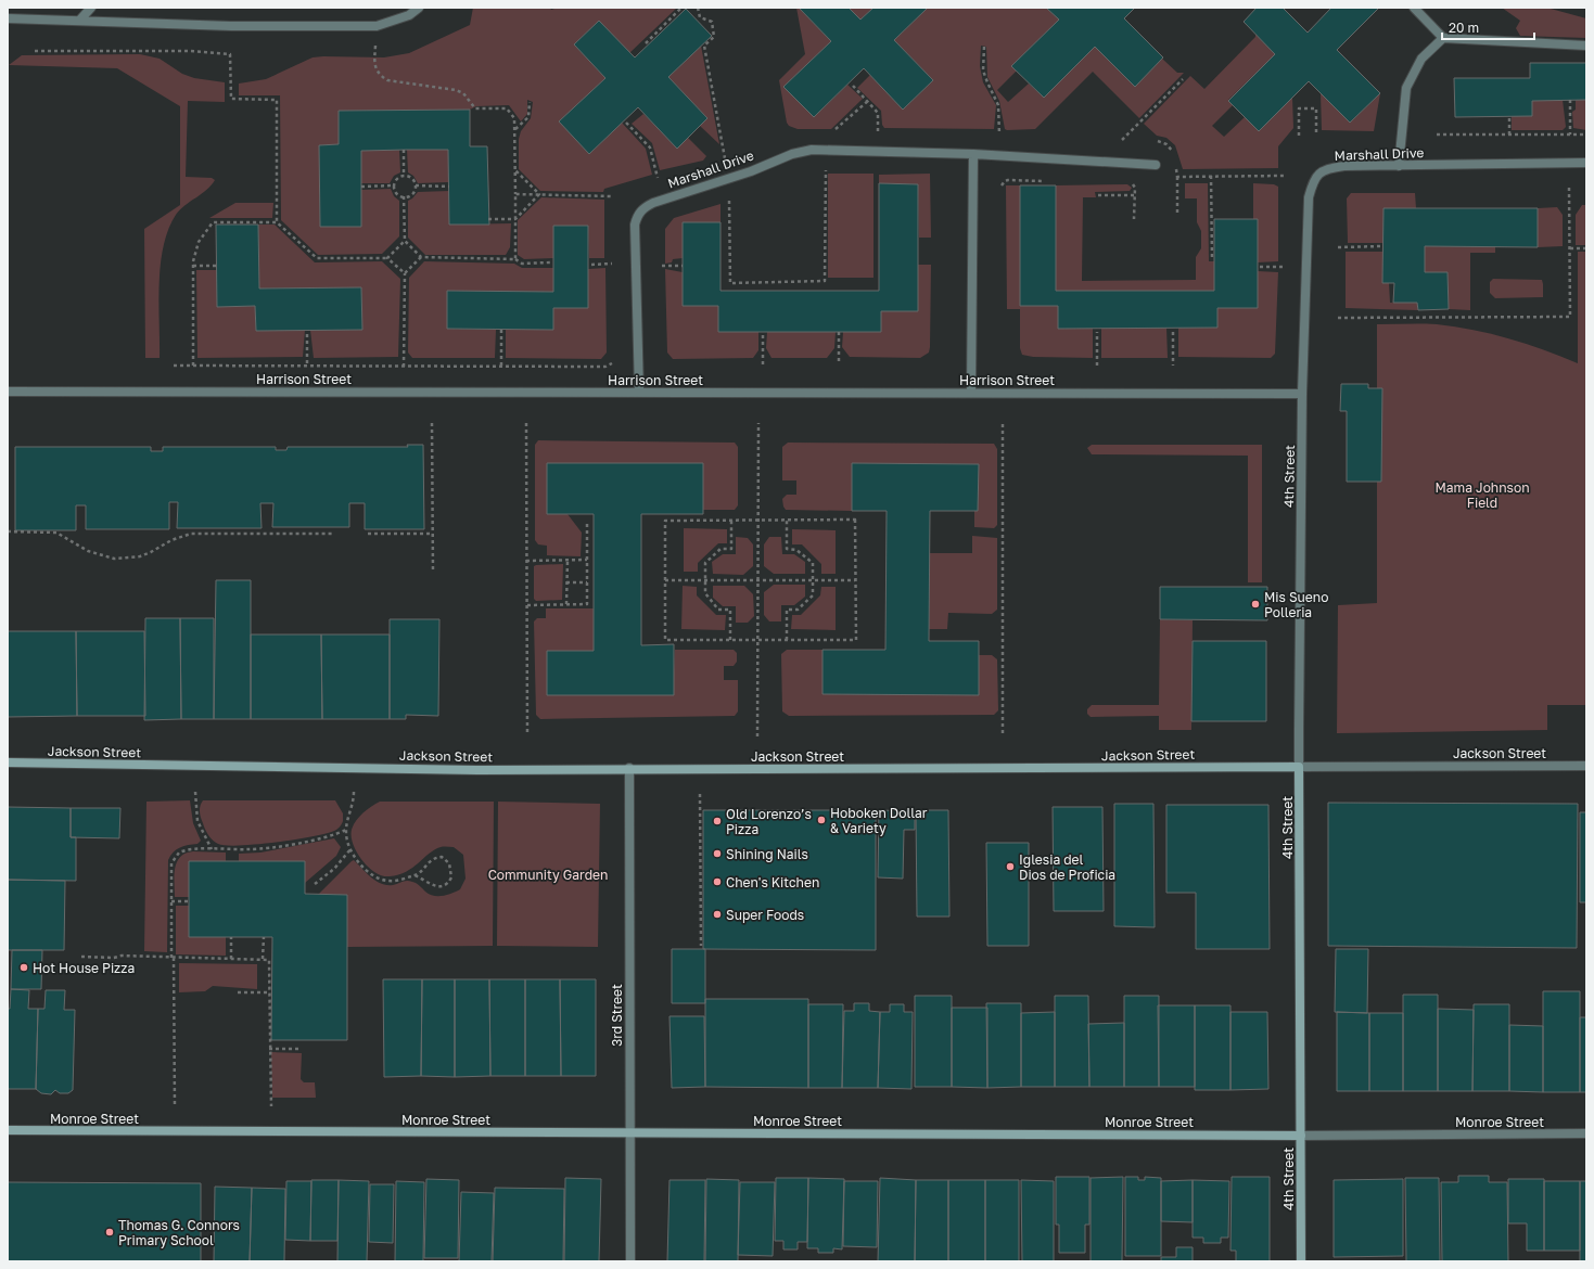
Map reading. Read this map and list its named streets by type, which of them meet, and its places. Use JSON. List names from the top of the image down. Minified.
{"streets":{"street":["Marshall Drive","Harrison Street","4th Street","Jackson Street","3rd Street","Monroe Street"]},"crossings":[["Marshall Drive","Harrison Street"],["Marshall Drive","4th Street"],["Harrison Street","4th Street"],["4th Street","Jackson Street"],["4th Street","Monroe Street"],["Jackson Street","3rd Street"],["3rd Street","Monroe Street"]],"parks":["Mama Johnson Field","Community Garden"],"places":["Mis Sueno Polleria","Hoboken Dollar & Variety","Old Lorenzo’s Pizza","Shining Nails","Iglesia del Dios de Proficia","Chen's Kitchen","Super Foods","Hot House Pizza","Thomas G. Connors Primary School"],"scale_bar":"20 m"}
